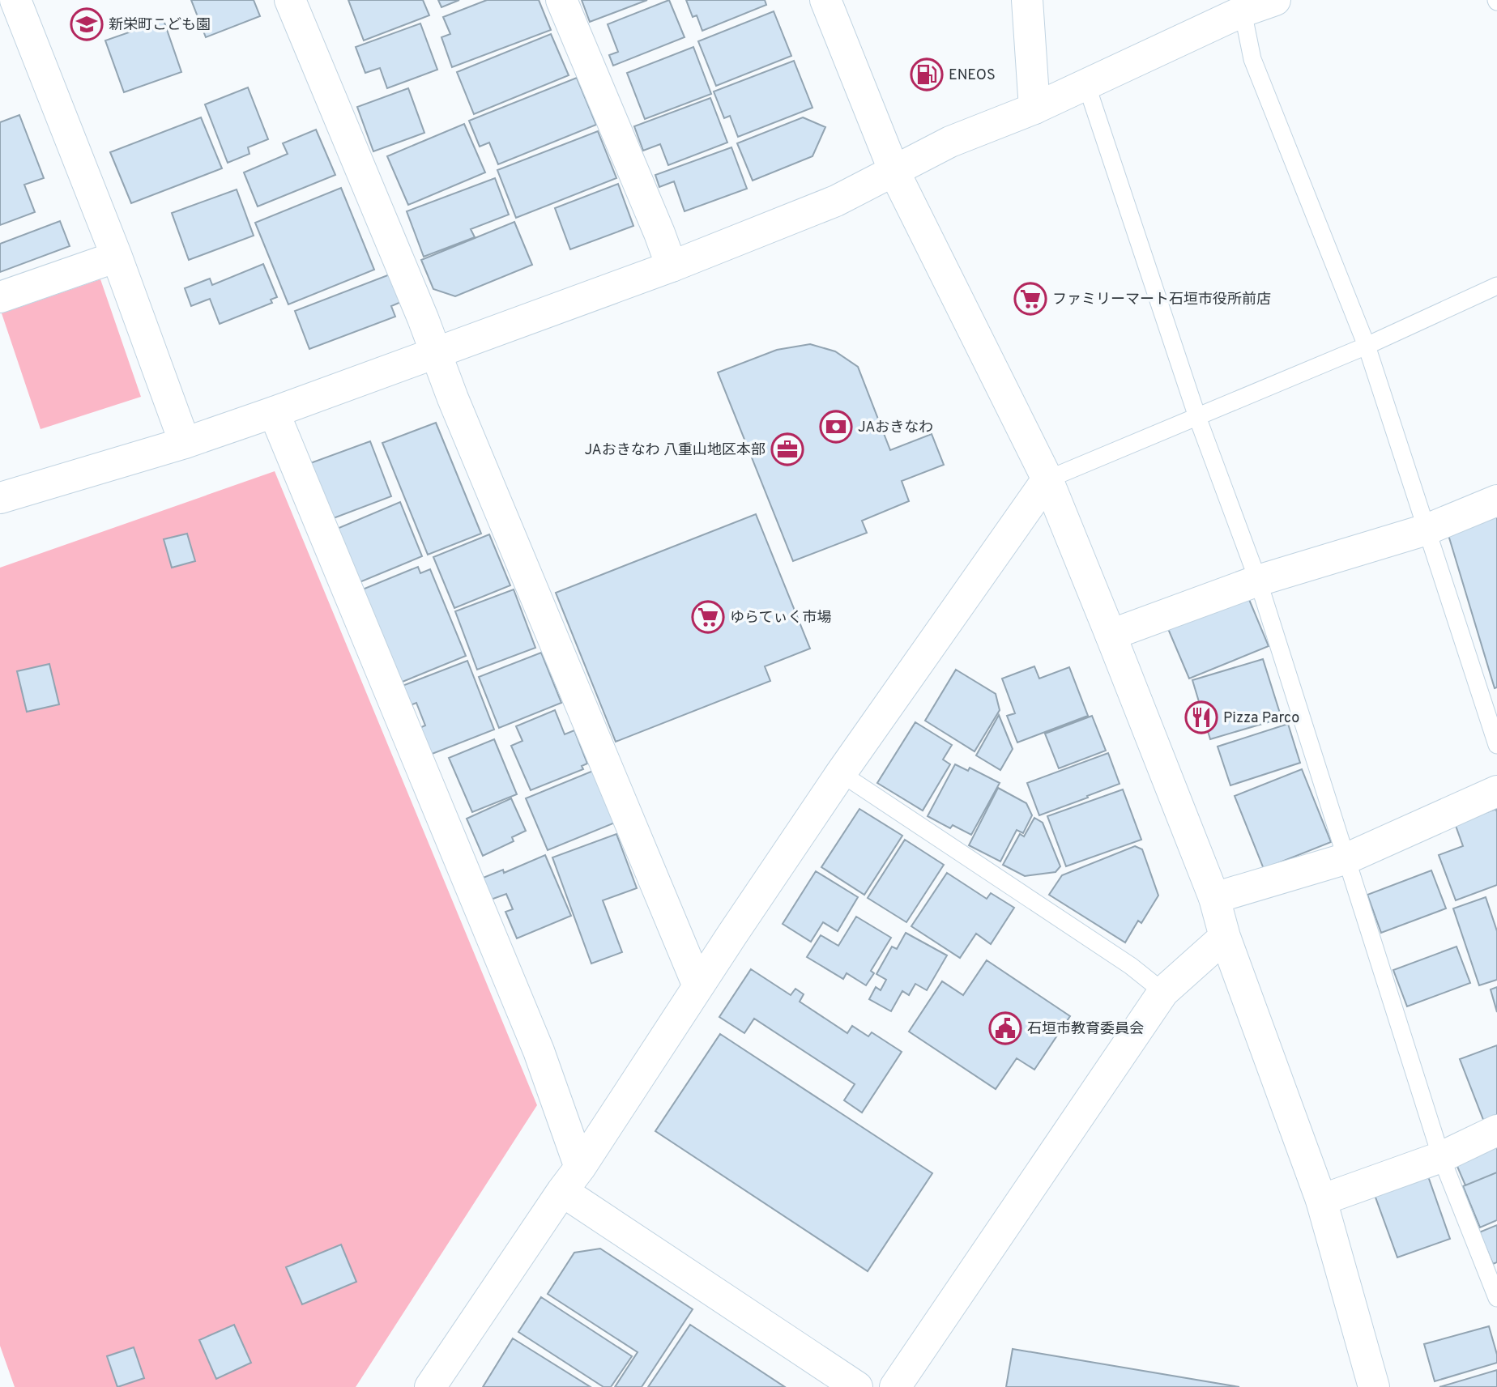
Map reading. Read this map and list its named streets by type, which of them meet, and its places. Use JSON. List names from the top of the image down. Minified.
{"places":{"school or university":["新栄町こども園"],"fuel station":["ENEOS"],"supermarket":["ファミリーマート石垣市役所前店","ゆらてぃく市場"],"bank":["JAおきなわ"],"office":["JAおきなわ 八重山地区本部"],"restaurant":["Pizza Parco"],"public building":["石垣市教育委員会"]}}
